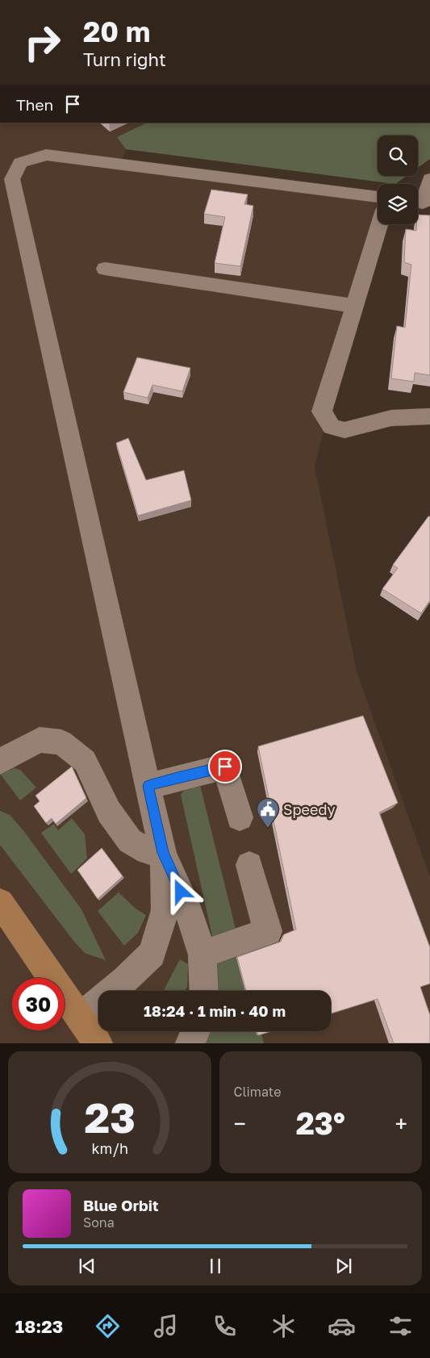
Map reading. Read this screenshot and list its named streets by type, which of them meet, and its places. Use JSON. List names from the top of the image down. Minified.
{"places":{"public building":["Speedy"]},"page":{"turn":["20 m","Turn right"],"then":"Then","limit":"30","trip":"18:24 · 1 min · 40 m","tile":"Climate","heat":["−","23°","+"],"song":["Blue Orbit","Sona"],"tabs":"18:23","gauge":["23","km/h"]}}
